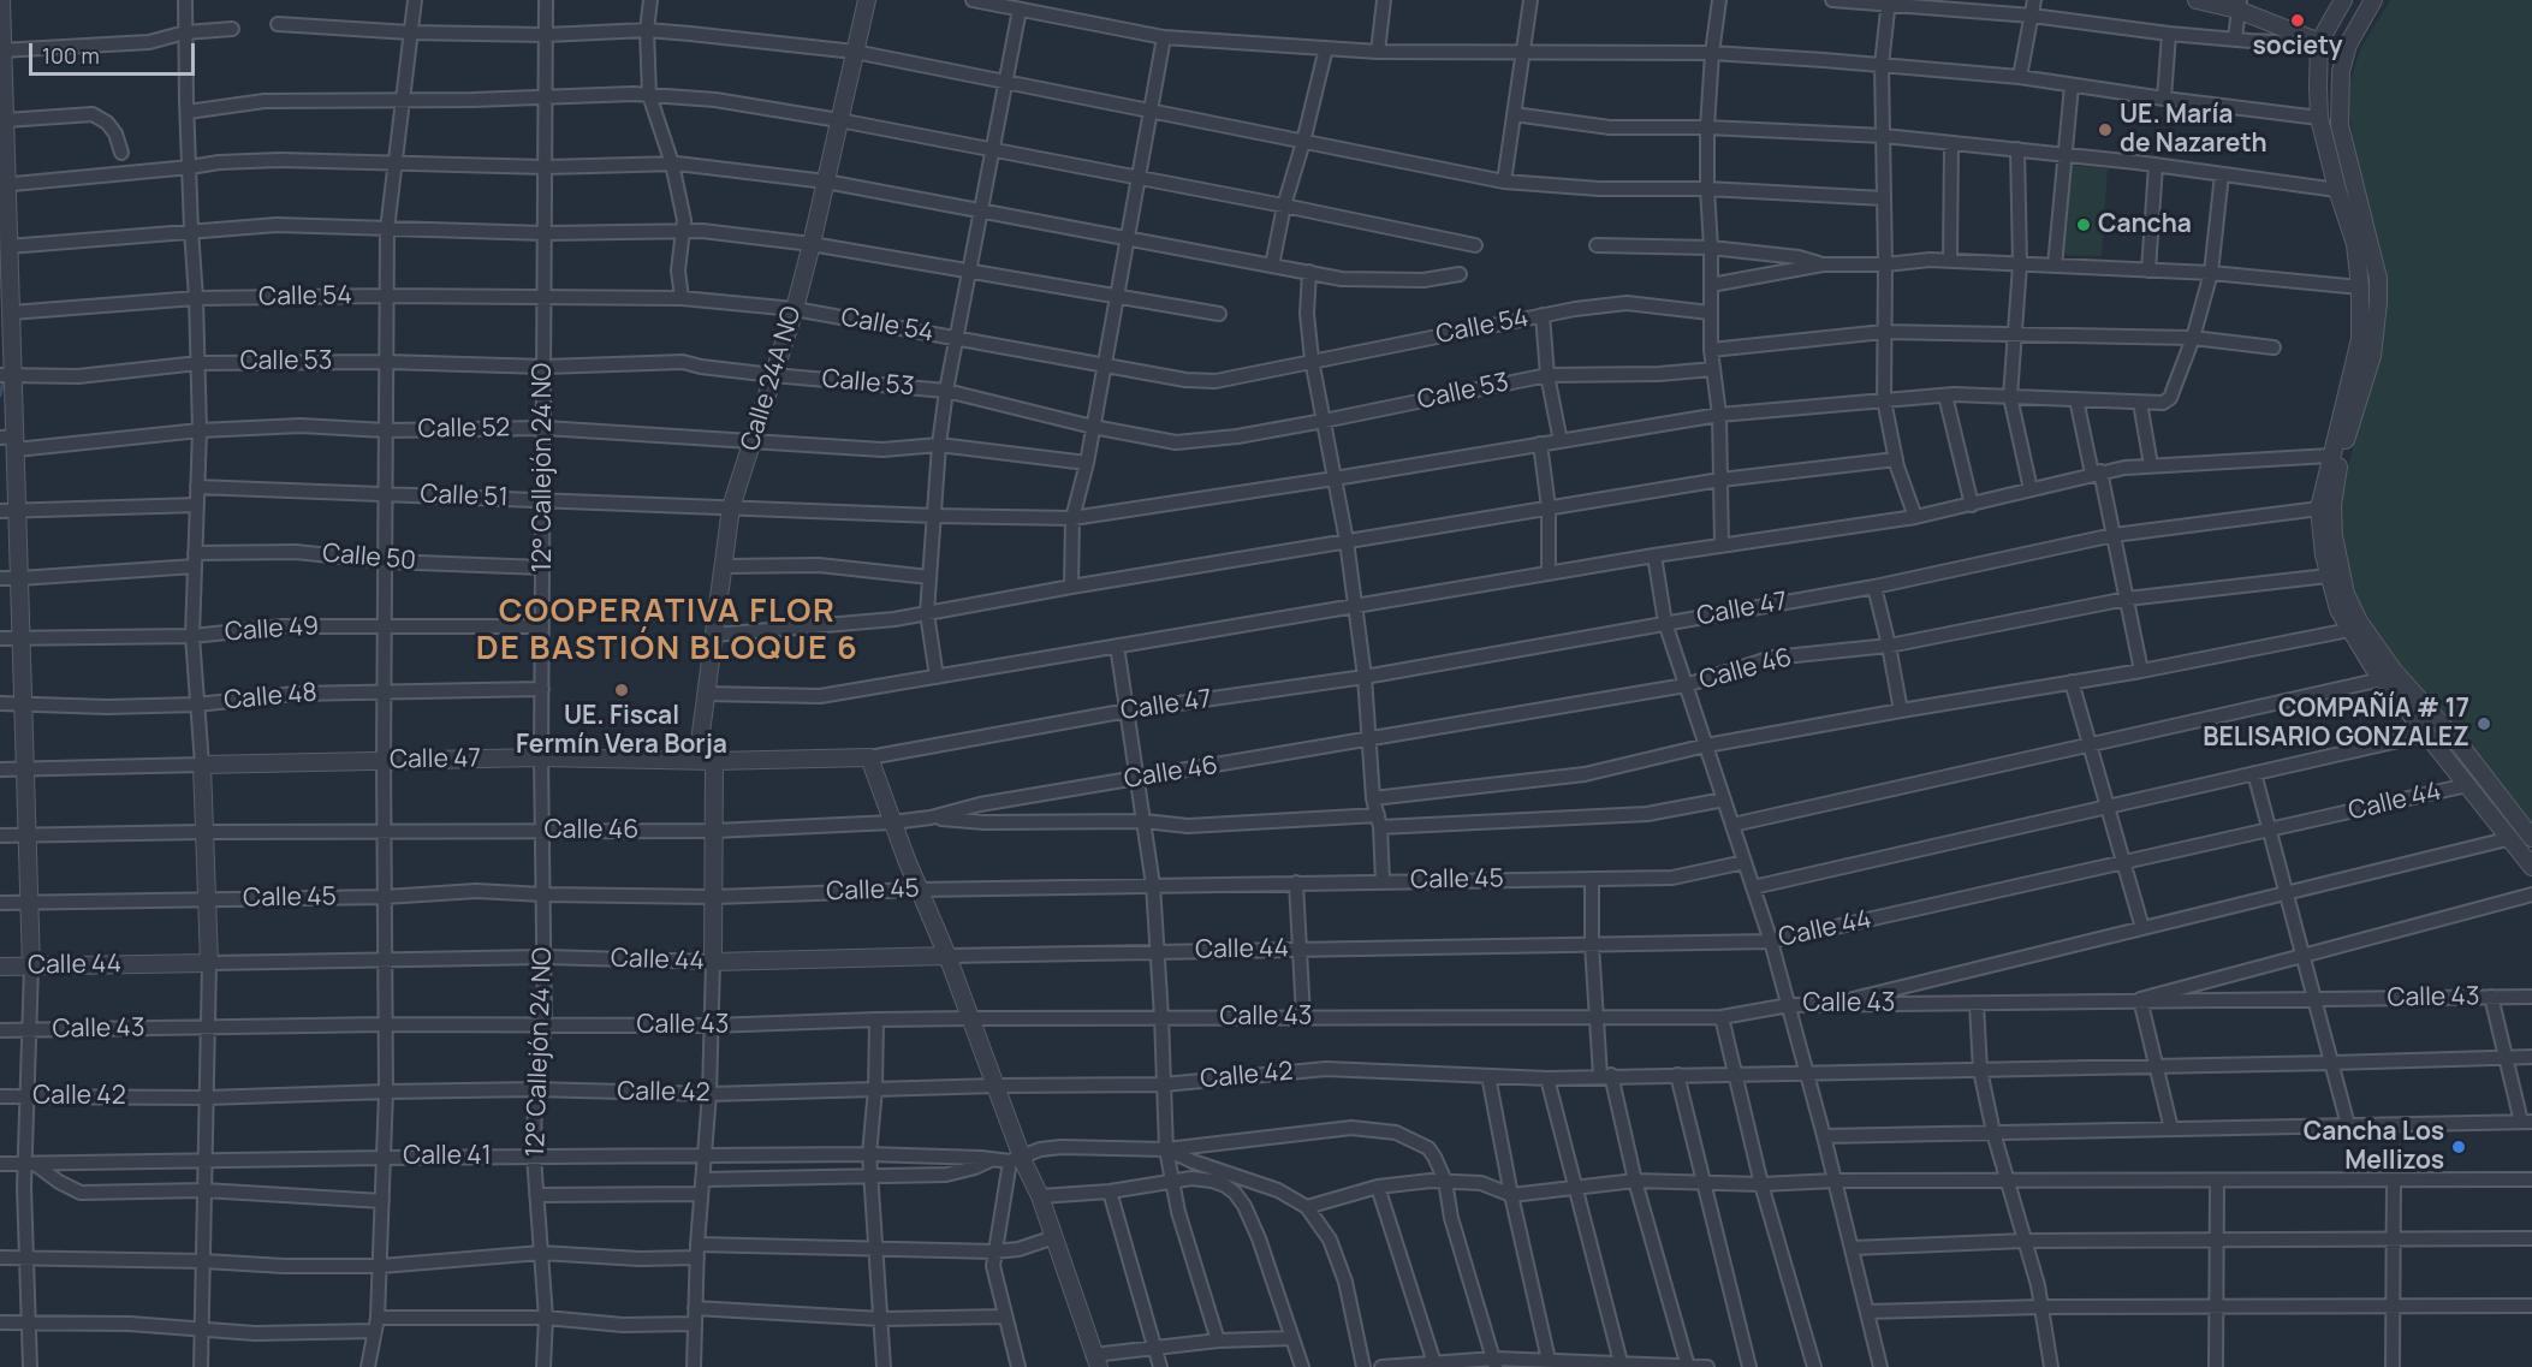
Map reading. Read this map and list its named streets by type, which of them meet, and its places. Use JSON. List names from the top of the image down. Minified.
{"streets":{"street":["Calle 54","Calle 53","Calle 24A NO","Calle 52","12° Callejón 24 NO","Calle 51","Calle 50","Calle 47","Calle 49","Calle 46","Calle 48","Calle 44","Calle 45","Calle 43","Calle 42","Calle 41"]},"crossings":[["Calle 54","Calle 24A NO"],["Calle 54","12° Callejón 24 NO"],["Calle 53","Calle 24A NO"],["Calle 53","12° Callejón 24 NO"],["Calle 24A NO","Calle 52"],["Calle 24A NO","Calle 51"],["Calle 24A NO","Calle 47"],["Calle 24A NO","Calle 46"],["Calle 24A NO","Calle 44"],["Calle 24A NO","Calle 45"],["Calle 52","12° Callejón 24 NO"],["12° Callejón 24 NO","Calle 51"],["12° Callejón 24 NO","Calle 50"],["12° Callejón 24 NO","Calle 47"],["12° Callejón 24 NO","Calle 49"],["12° Callejón 24 NO","Calle 46"],["12° Callejón 24 NO","Calle 48"],["12° Callejón 24 NO","Calle 44"],["12° Callejón 24 NO","Calle 45"],["12° Callejón 24 NO","Calle 43"],["12° Callejón 24 NO","Calle 42"],["12° Callejón 24 NO","Calle 41"]],"districts":["COOPERATIVA FLOR DE BASTIÓN BLOQUE 6"],"places":["society","UE. María de Nazareth","Cancha","UE. Fiscal Fermín Vera Borja","COMPAÑÍA # 17 BELISARIO GONZALEZ","Cancha Los Mellizos"],"scale_bar":"100 m"}
